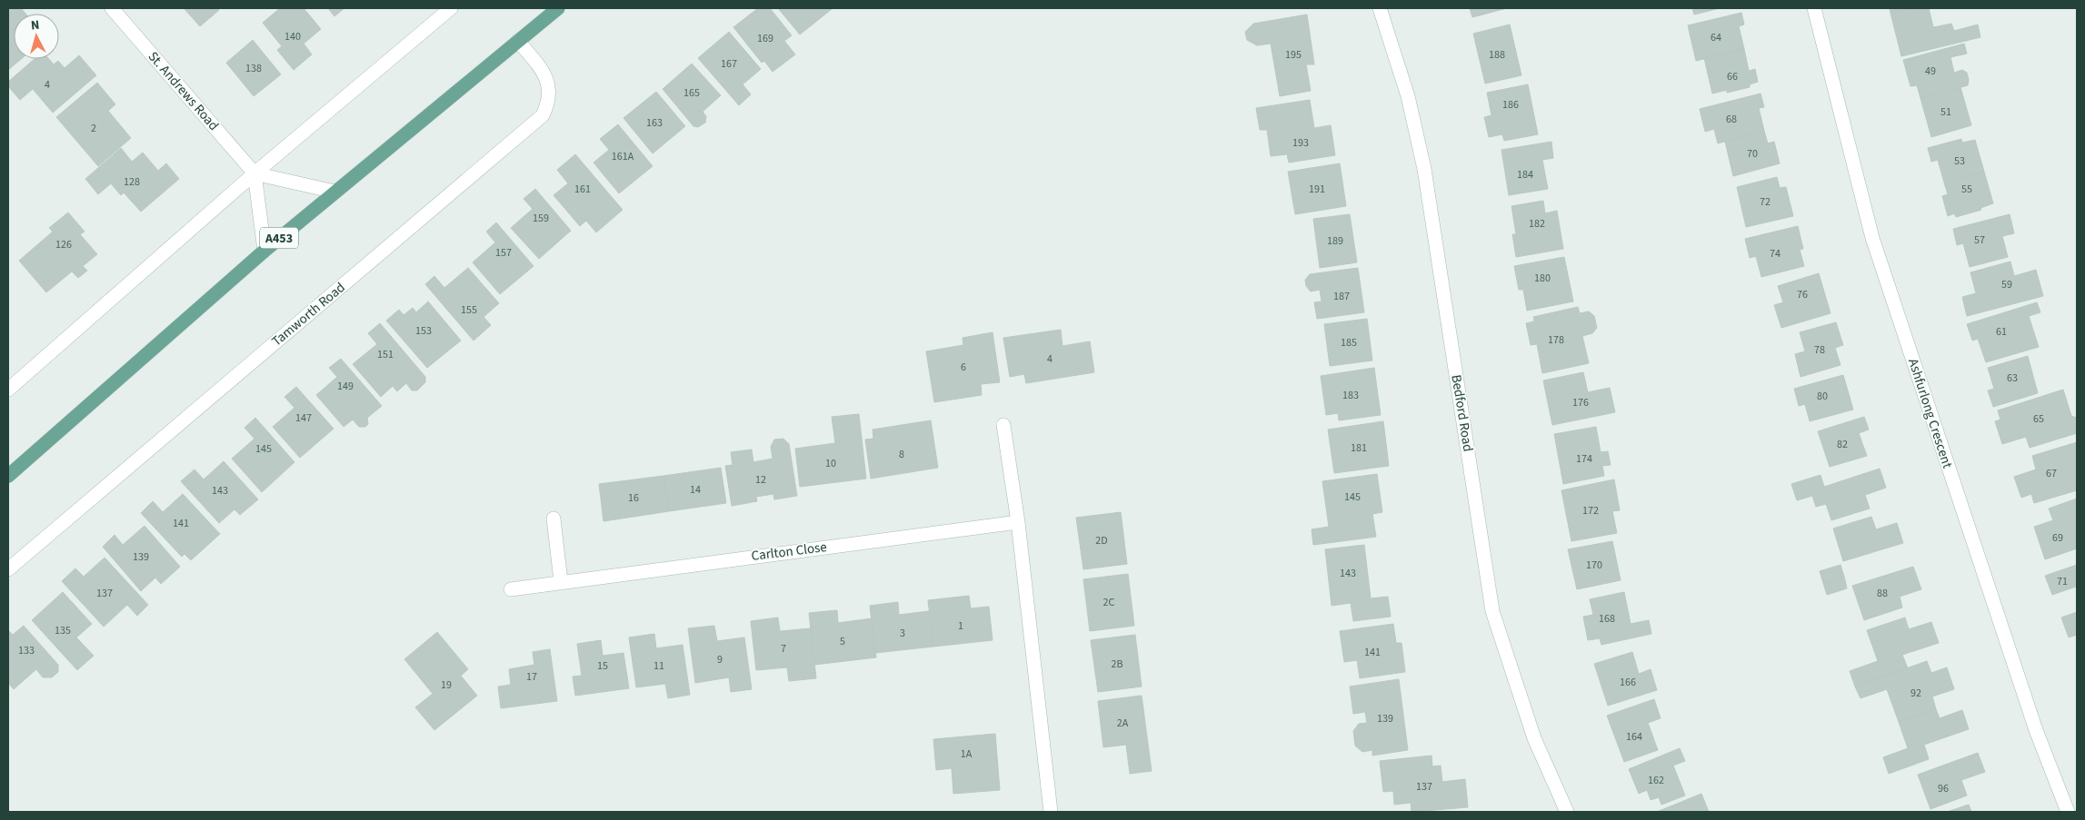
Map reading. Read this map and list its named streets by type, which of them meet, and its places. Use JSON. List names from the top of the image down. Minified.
{"streets":{"main road":["A453"],"street":["St. Andrews Road","Tamworth Road","Bedford Road","Ashfurlong Crescent","Carlton Close"]},"crossings":[["A453","Tamworth Road"]],"house_numbers":["140","64","169","195","188","167","138","49","66","4","165","186","51","68","163","2","193","70","161A","53","184","128","161","191","55","72","159","182","57","189","126","157","74","180","59","76","187","155","153","61","178","185","78","151","4","6","63","149","183","80","176","147","65","82","181","145","8","174","10","67","12","14","143","145","16","172","141","69","2D","139","170","143","71","137","88","2C","168","1","135","3","5","7","133","141","9","2B","15","11","17","166","19","92","139","2A","164","1A","162","137","96"],"north":"top"}
